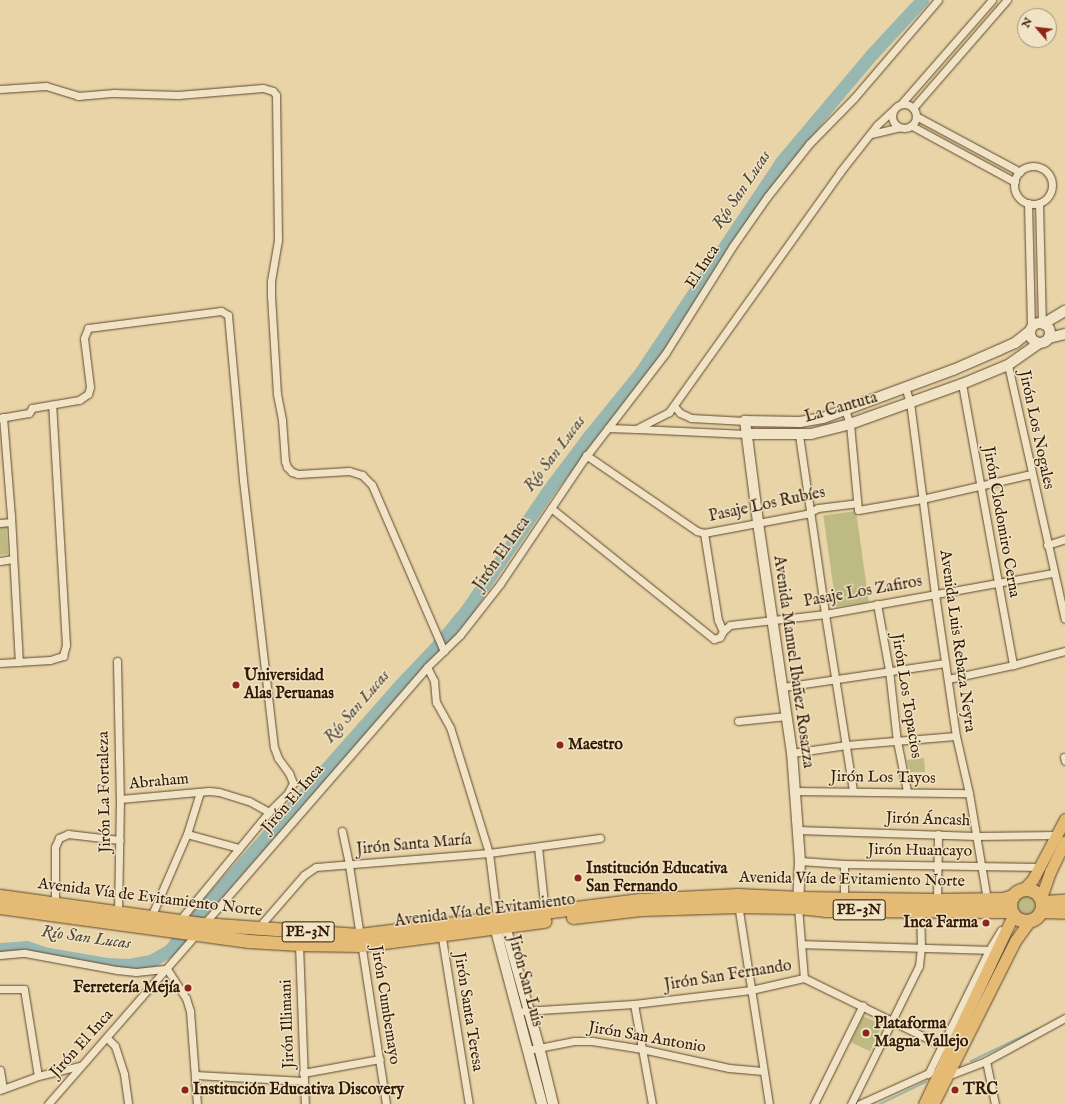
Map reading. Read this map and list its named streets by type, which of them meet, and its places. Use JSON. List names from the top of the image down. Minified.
{"streets":{"highway":["Avenida Vía de Evitamiento Norte","PE-3N","Avenida Vía de Evitamiento"],"street":["El Inca","La Cantuta","Jirón Los Nogales","Pasaje Los Rubíes","Jirón Clodomiro Cerna","Jirón El Inca","Pasaje Los Zafiros","Avenida Luis Rebaza Neyra","Avenida Manuel Ibañez Rosazza","Jirón Los Topacios","Jirón Los Tayos","Abraham","Jirón La Fortaleza","Jirón Áncash","Jirón Santa María","Jirón Huancayo","Jirón San Fernando","Jirón San Luis","Jirón Cumbemayo","Jirón Santa Teresa","Jirón Illimani","Jirón San Antonio"]},"crossings":[["El Inca","La Cantuta"],["El Inca","Jirón El Inca"],["La Cantuta","Jirón Los Nogales"],["La Cantuta","Jirón Clodomiro Cerna"],["La Cantuta","Jirón El Inca"],["La Cantuta","Avenida Luis Rebaza Neyra"],["La Cantuta","Avenida Manuel Ibañez Rosazza"],["Jirón Los Nogales","Pasaje Los Rubíes"],["Jirón Los Nogales","Pasaje Los Zafiros"],["Pasaje Los Rubíes","Jirón Clodomiro Cerna"],["Pasaje Los Rubíes","Jirón El Inca"],["Pasaje Los Rubíes","Avenida Luis Rebaza Neyra"],["Pasaje Los Rubíes","Avenida Manuel Ibañez Rosazza"],["Jirón Clodomiro Cerna","Pasaje Los Zafiros"],["Jirón El Inca","Pasaje Los Zafiros"],["Jirón El Inca","Avenida Vía de Evitamiento Norte"],["Pasaje Los Zafiros","Avenida Luis Rebaza Neyra"],["Pasaje Los Zafiros","Avenida Manuel Ibañez Rosazza"],["Pasaje Los Zafiros","Jirón Los Topacios"],["Avenida Luis Rebaza Neyra","Jirón Los Tayos"],["Avenida Luis Rebaza Neyra","Jirón Áncash"],["Avenida Luis Rebaza Neyra","Jirón Huancayo"],["Avenida Luis Rebaza Neyra","Avenida Vía de Evitamiento Norte"],["Avenida Manuel Ibañez Rosazza","Jirón Los Tayos"],["Avenida Manuel Ibañez Rosazza","Jirón Áncash"],["Avenida Manuel Ibañez Rosazza","Jirón Huancayo"],["Avenida Manuel Ibañez Rosazza","Avenida Vía de Evitamiento Norte"],["Avenida Manuel Ibañez Rosazza","PE-3N"],["Jirón Los Topacios","Jirón Los Tayos"],["Abraham","Jirón La Fortaleza"],["Jirón La Fortaleza","Avenida Vía de Evitamiento Norte"],["Jirón Santa María","Avenida Vía de Evitamiento Norte"],["Jirón Santa María","Jirón Cumbemayo"],["Avenida Vía de Evitamiento Norte","PE-3N"],["Avenida Vía de Evitamiento Norte","Avenida Vía de Evitamiento"],["Avenida Vía de Evitamiento Norte","Jirón San Luis"],["Avenida Vía de Evitamiento Norte","Jirón Cumbemayo"],["Avenida Vía de Evitamiento Norte","Jirón Illimani"],["Avenida Vía de Evitamiento","Jirón San Luis"],["Avenida Vía de Evitamiento","Jirón Cumbemayo"],["Avenida Vía de Evitamiento","Jirón Santa Teresa"],["Avenida Vía de Evitamiento","Jirón Illimani"],["Jirón San Fernando","Jirón San Luis"],["Jirón San Luis","Jirón San Antonio"]],"water":["Río San Lucas"],"places":["Universidad Alas Peruanas","Maestro","Institución Educativa San Fernando","Inca Farma","Ferretería Mejía","Plataforma Magna Vallejo","Institución Educativa Discovery","TRC"],"north":"top left"}
